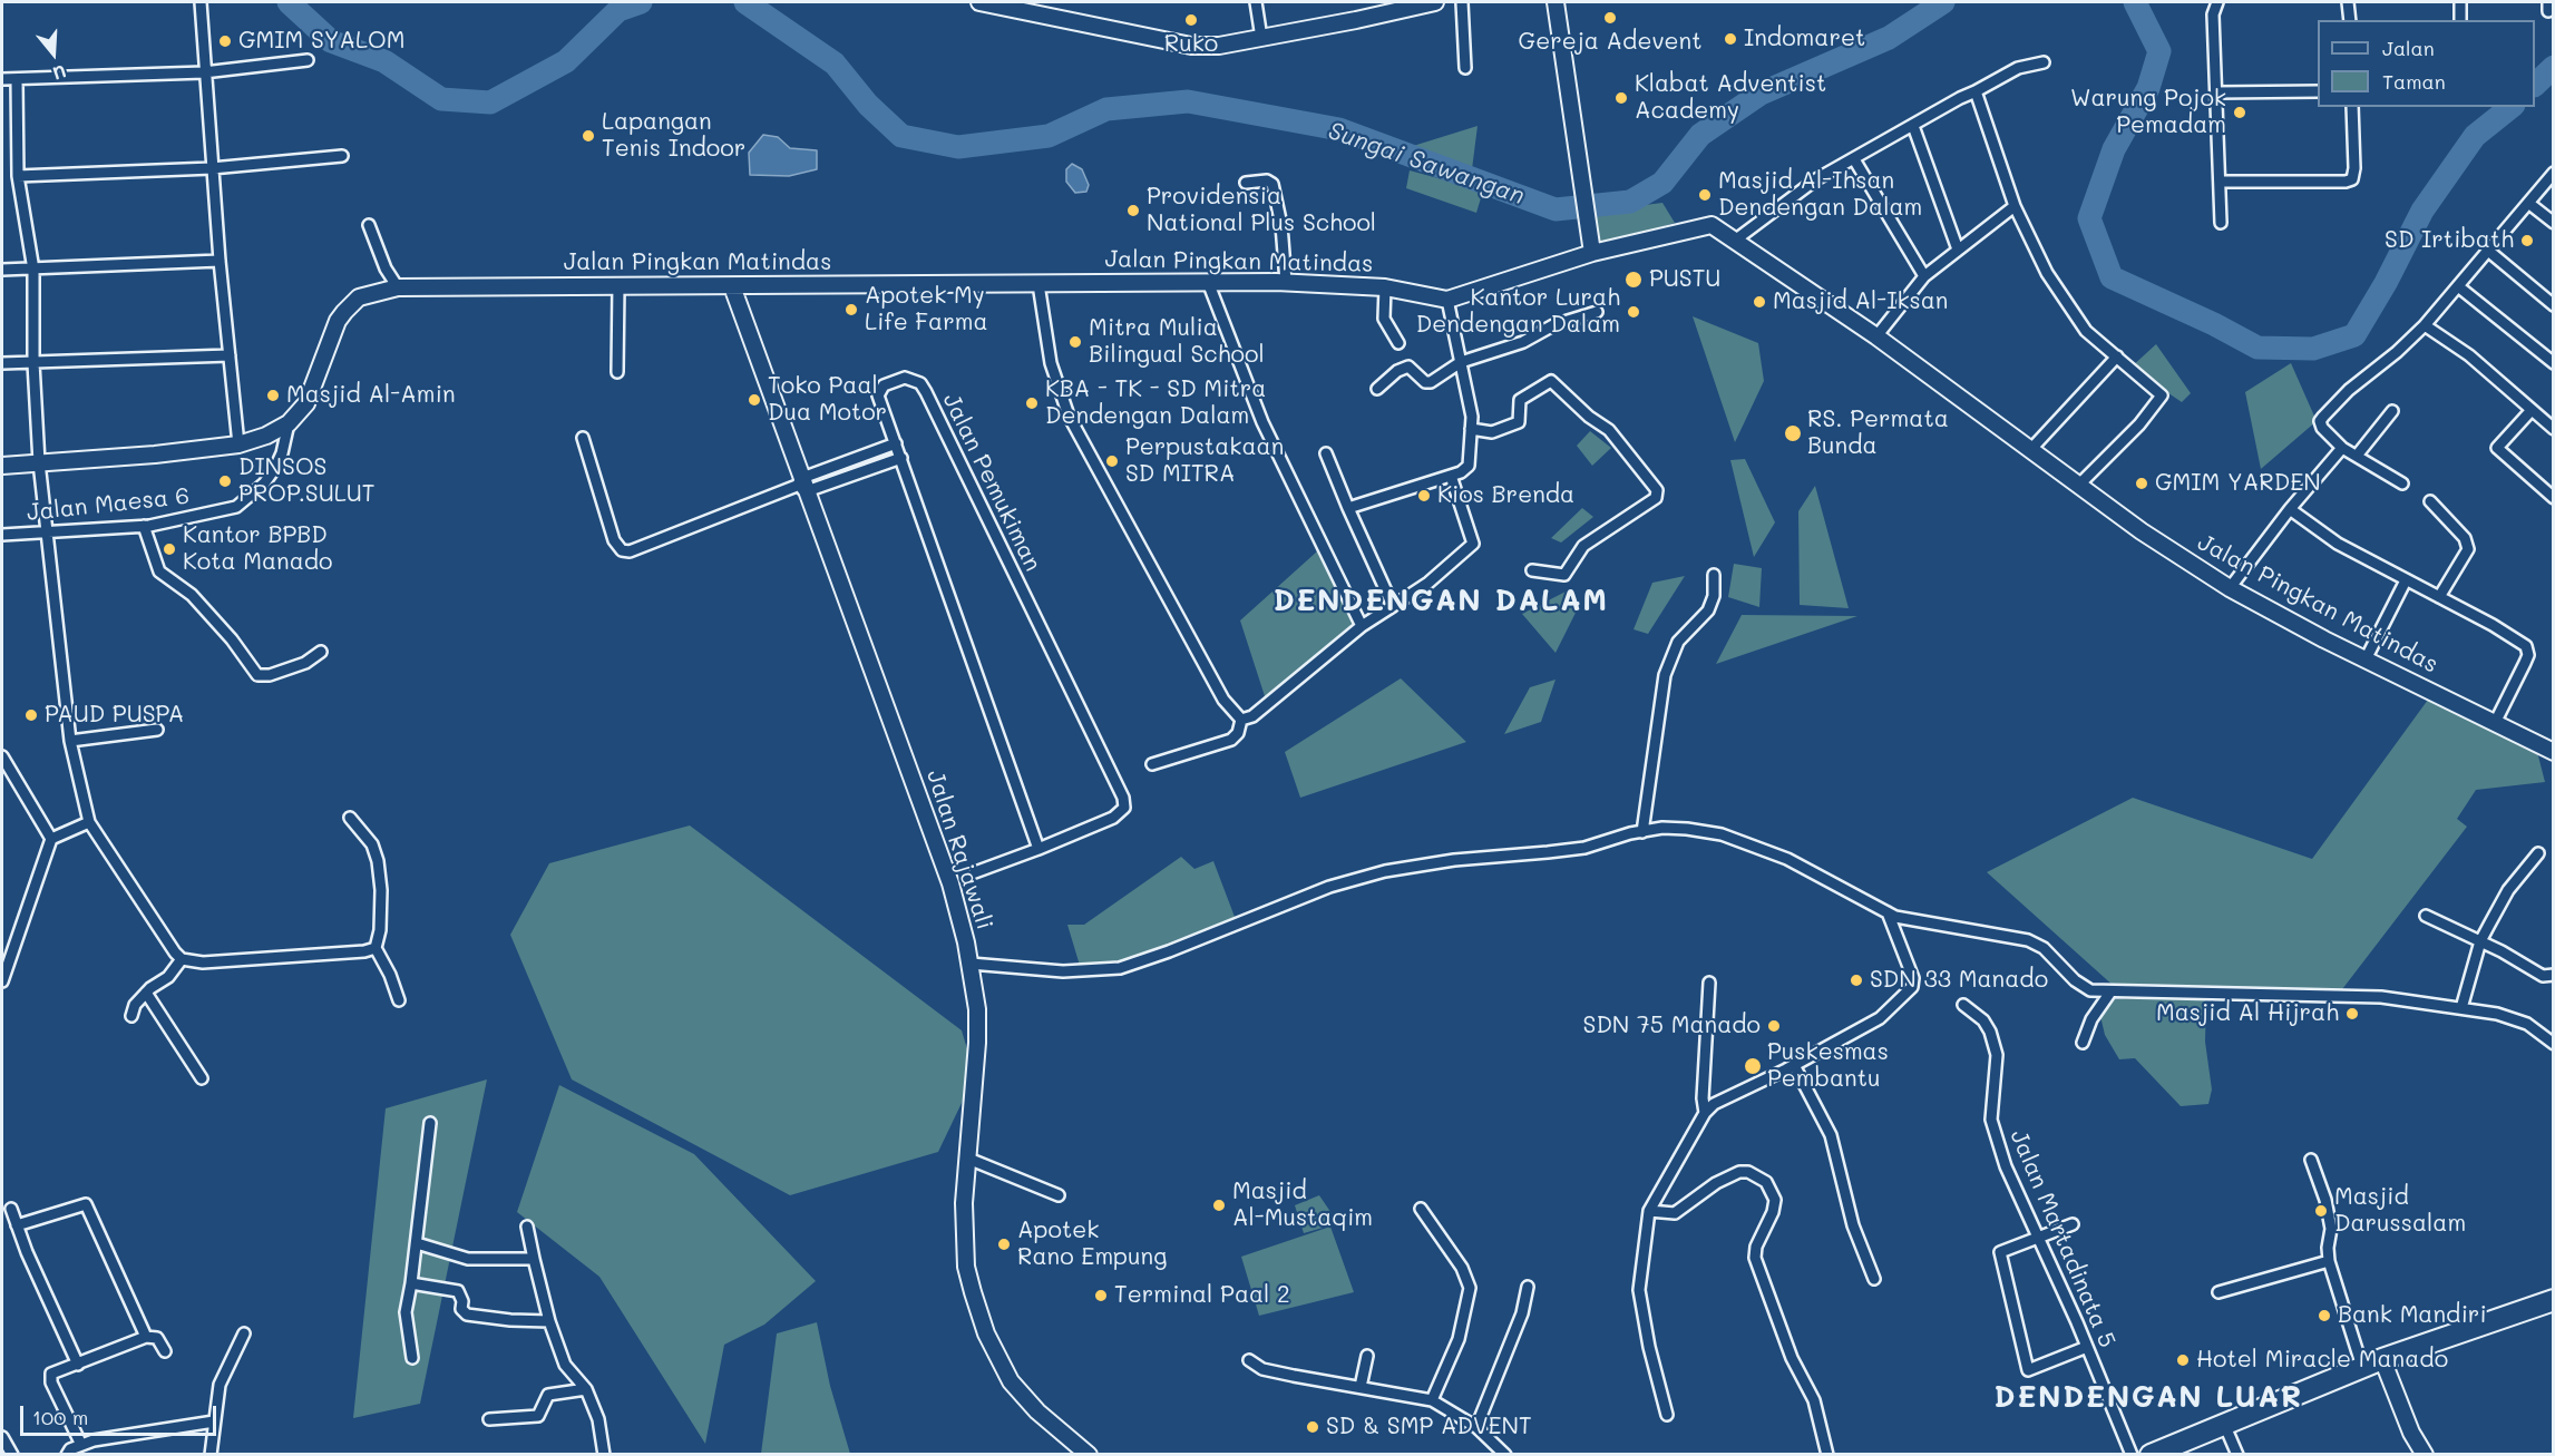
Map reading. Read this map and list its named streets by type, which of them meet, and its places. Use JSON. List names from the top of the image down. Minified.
{"streets":{"street":["Jalan Pingkan Matindas","Jalan Pemukiman","Jalan Maesa 6","Jalan Rajawali","Jalan Martadinata 5"]},"crossings":[["Jalan Pingkan Matindas","Jalan Maesa 6"],["Jalan Pingkan Matindas","Jalan Rajawali"]],"districts":["DENDENGAN DALAM","DENDENGAN LUAR"],"water":["Sungai Sawangan"],"places":["Gereja Adevent","Ruko","Indomaret","GMIM SYALOM","Klabat Adventist Academy","Warung Pojok Pemadam","Lapangan Tenis Indoor","Masjid Al-Ihsan Dendengan Dalam","Providensia National Plus School","SD Irtibath","PUSTU","Masjid Al-Iksan","Apotek My Life Farma","Kantor Lurah Dendengan Dalam","Mitra Mulia Bilingual School","Masjid Al-Amin","Toko Paal Dua Motor","KBA - TK - SD Mitra Dendengan Dalam","RS. Permata Bunda","Perpustakaan SD MITRA","DINSOS PROP.SULUT","GMIM YARDEN","Kios Brenda","Kantor BPBD Kota Manado","PAUD PUSPA","SDN 33 Manado","Masjid Al Hijrah","SDN 75 Manado","Puskesmas Pembantu","Masjid Al-Mustaqim","Masjid Darussalam","Apotek Rano Empung","Terminal Paal 2","Bank Mandiri","Hotel Miracle Manado","SD & SMP ADVENT"],"legend":["Jalan","Taman"],"scale_bar":"100 m","north":"bottom"}
